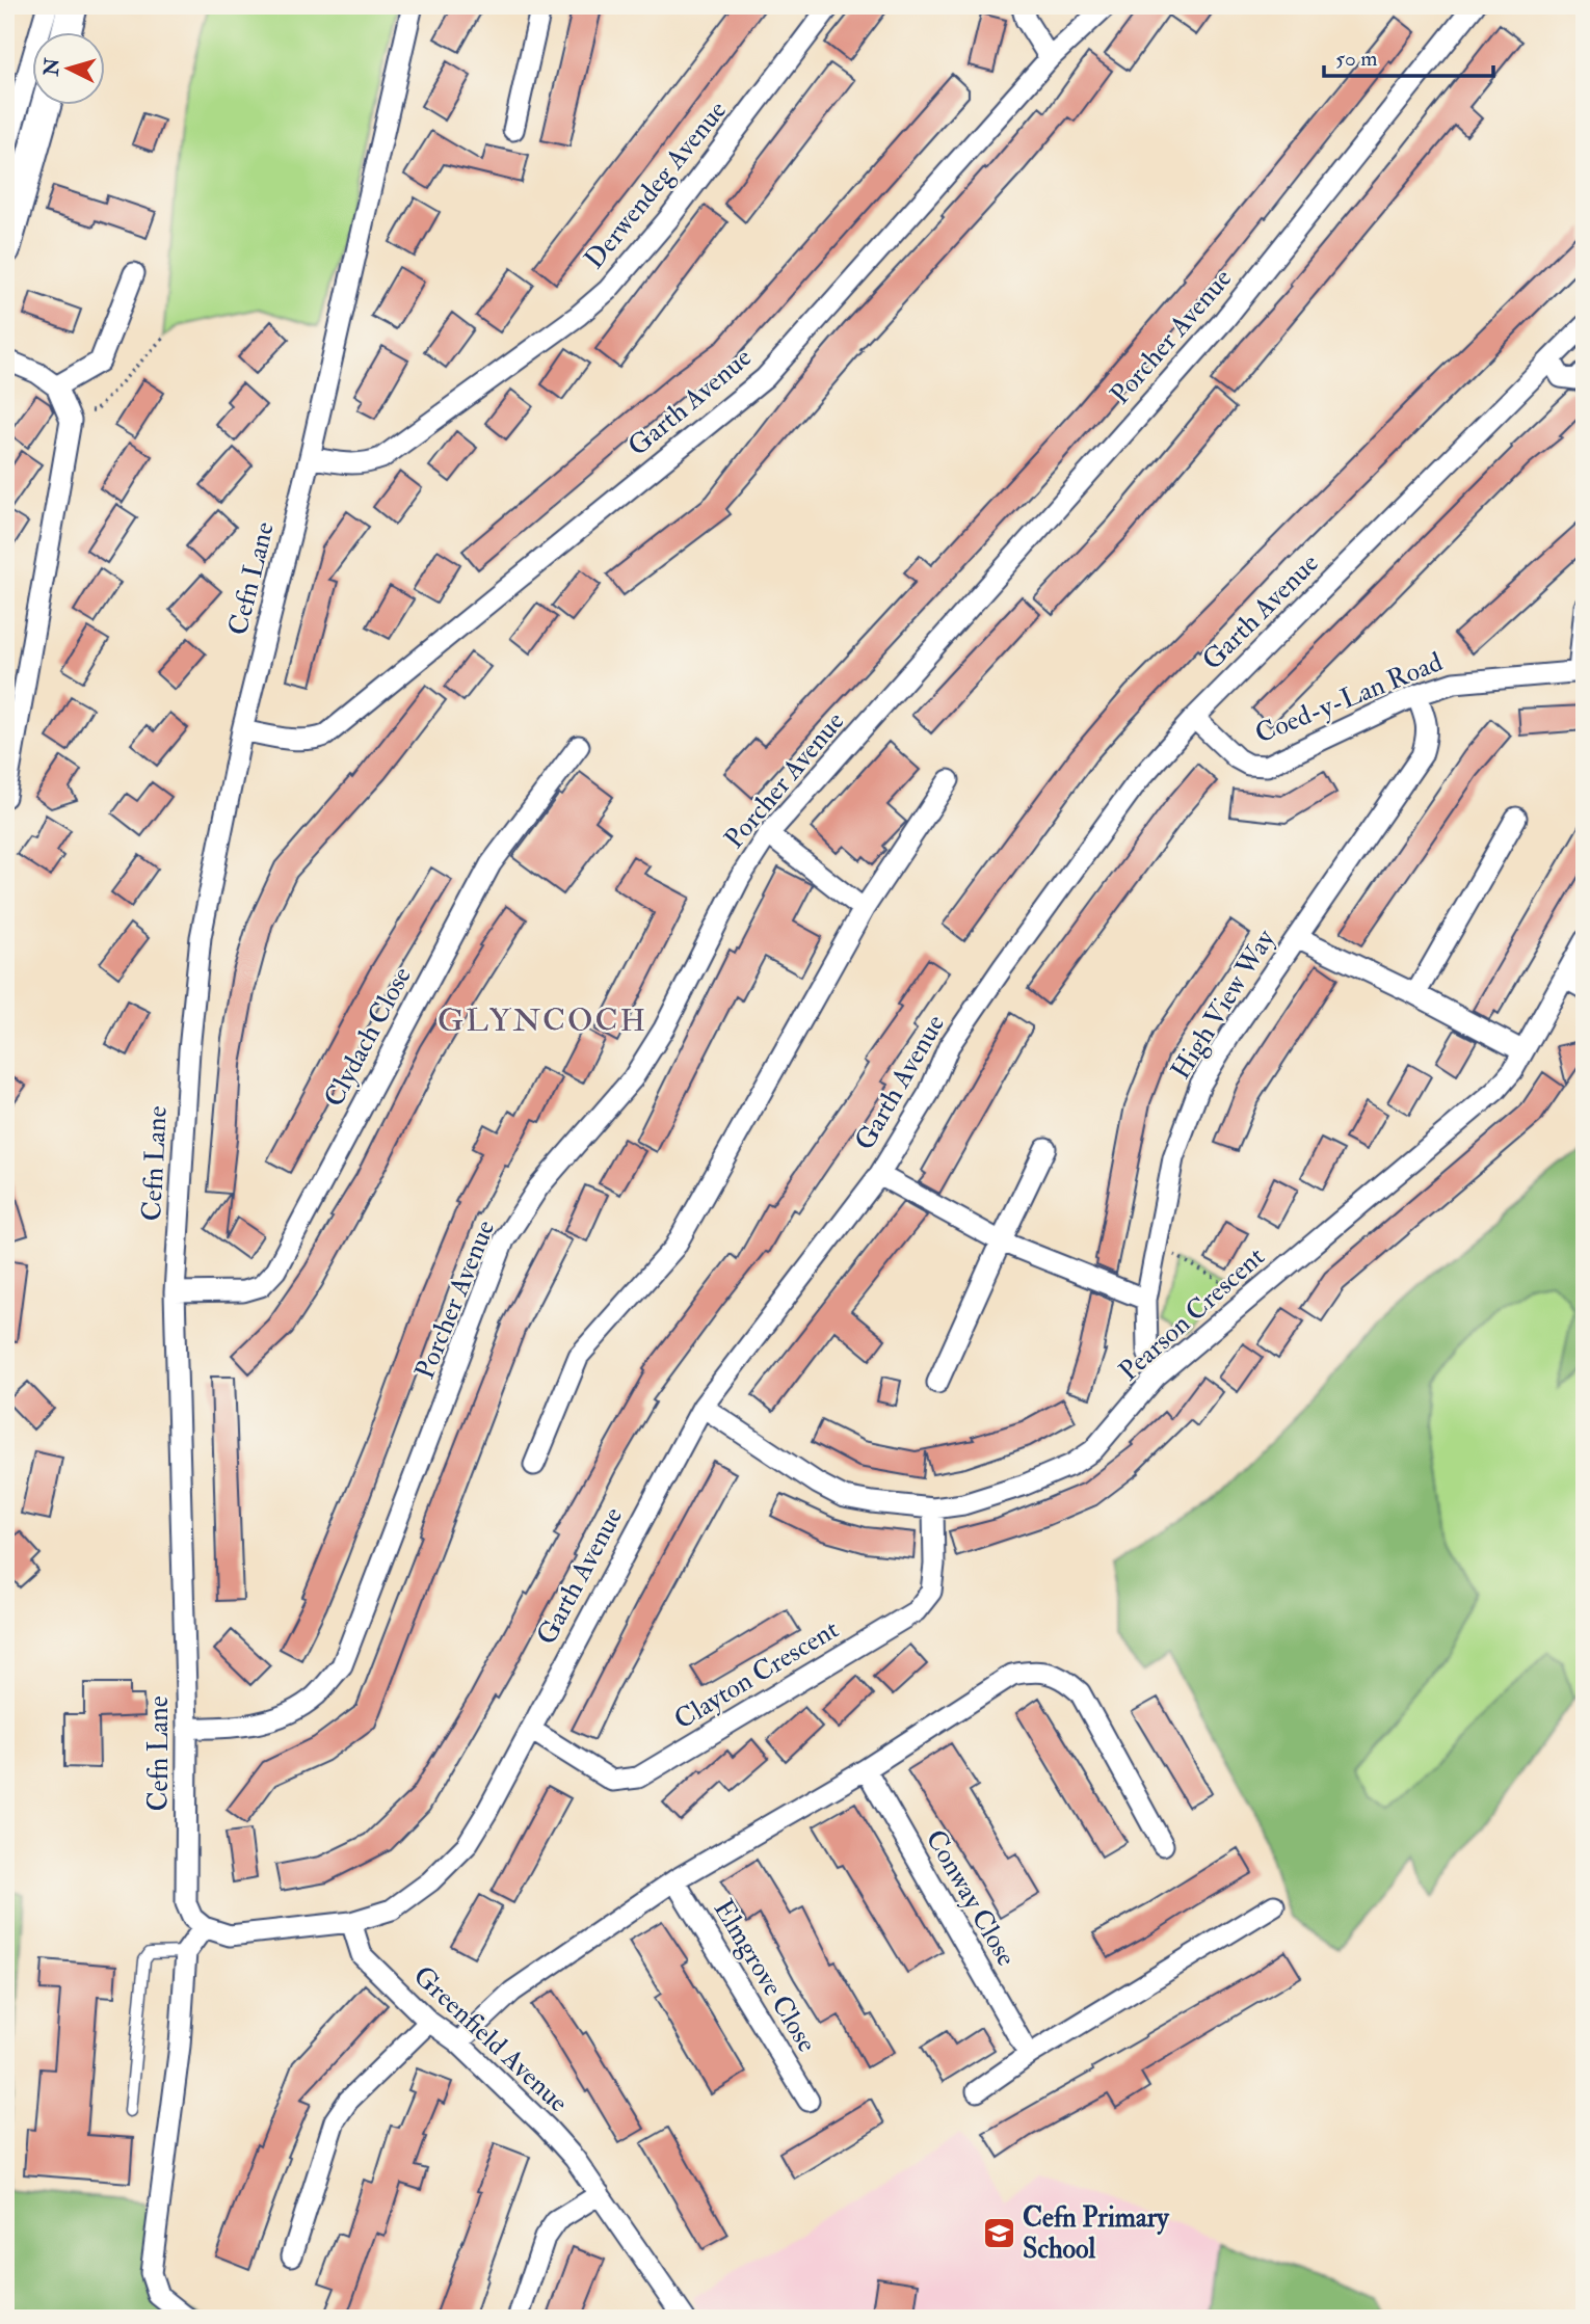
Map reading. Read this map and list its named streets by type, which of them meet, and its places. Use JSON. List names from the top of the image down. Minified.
{"streets":{"street":["Derwendeg Avenue","Porcher Avenue","Garth Avenue","Cefn Lane","Coed-y-Lan Road","High View Way","Clydach Close","Pearson Crescent","Clayton Crescent","Conway Close","Elmgrove Close","Greenfield Avenue"]},"crossings":[["Derwendeg Avenue","Cefn Lane"],["Porcher Avenue","Cefn Lane"],["Garth Avenue","Cefn Lane"],["Garth Avenue","Coed-y-Lan Road"],["Garth Avenue","Pearson Crescent"],["Garth Avenue","Clayton Crescent"],["Garth Avenue","Greenfield Avenue"],["Cefn Lane","Clydach Close"],["Coed-y-Lan Road","High View Way"],["High View Way","Pearson Crescent"],["Pearson Crescent","Clayton Crescent"]],"districts":["GLYNCOCH"],"places":{"school or university":["Cefn Primary School"]},"scale_bar":"50 m","north":"left"}
